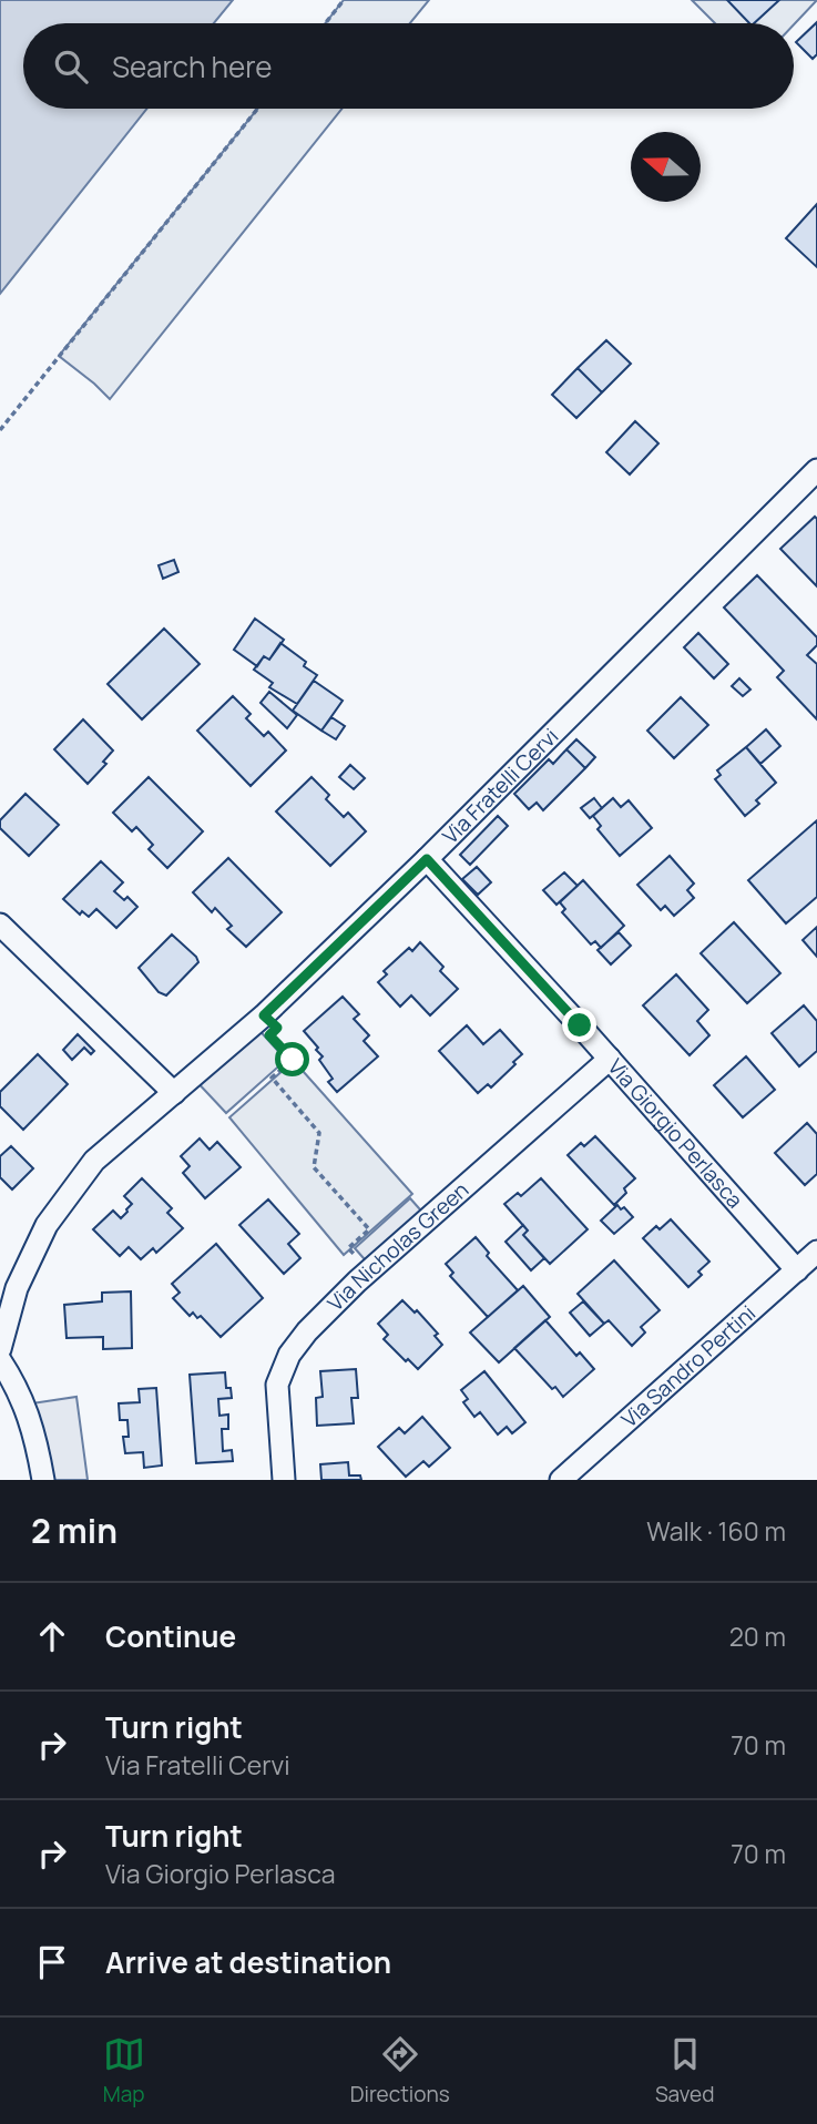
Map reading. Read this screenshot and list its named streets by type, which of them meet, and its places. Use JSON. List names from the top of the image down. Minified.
{"streets":{"street":["Via Fratelli Cervi","Via Giorgio Perlasca","Via Nicholas Green","Via Sandro Pertini"]},"crossings":[["Via Fratelli Cervi","Via Giorgio Perlasca"],["Via Giorgio Perlasca","Via Nicholas Green"],["Via Giorgio Perlasca","Via Sandro Pertini"]],"north":"left","page":{"search":"Search here","heading":["2 min","Walk · 160 m"],"list":[["Continue","20 m"],["Turn right","Via Fratelli Cervi","70 m"],["Turn right","Via Giorgio Perlasca","70 m"],"Arrive at destination"],"nav":["Map","Directions","Saved"]}}
